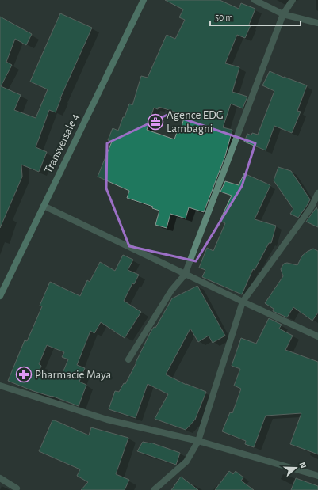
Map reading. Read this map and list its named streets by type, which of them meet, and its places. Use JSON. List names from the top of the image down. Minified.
{"streets":{"main road":["Transversale 4"]},"places":{"office":["Agence EDG Lambagni"],"pharmacy":["Pharmacie Maya"]},"scale_bar":"50 m","north":"right"}
